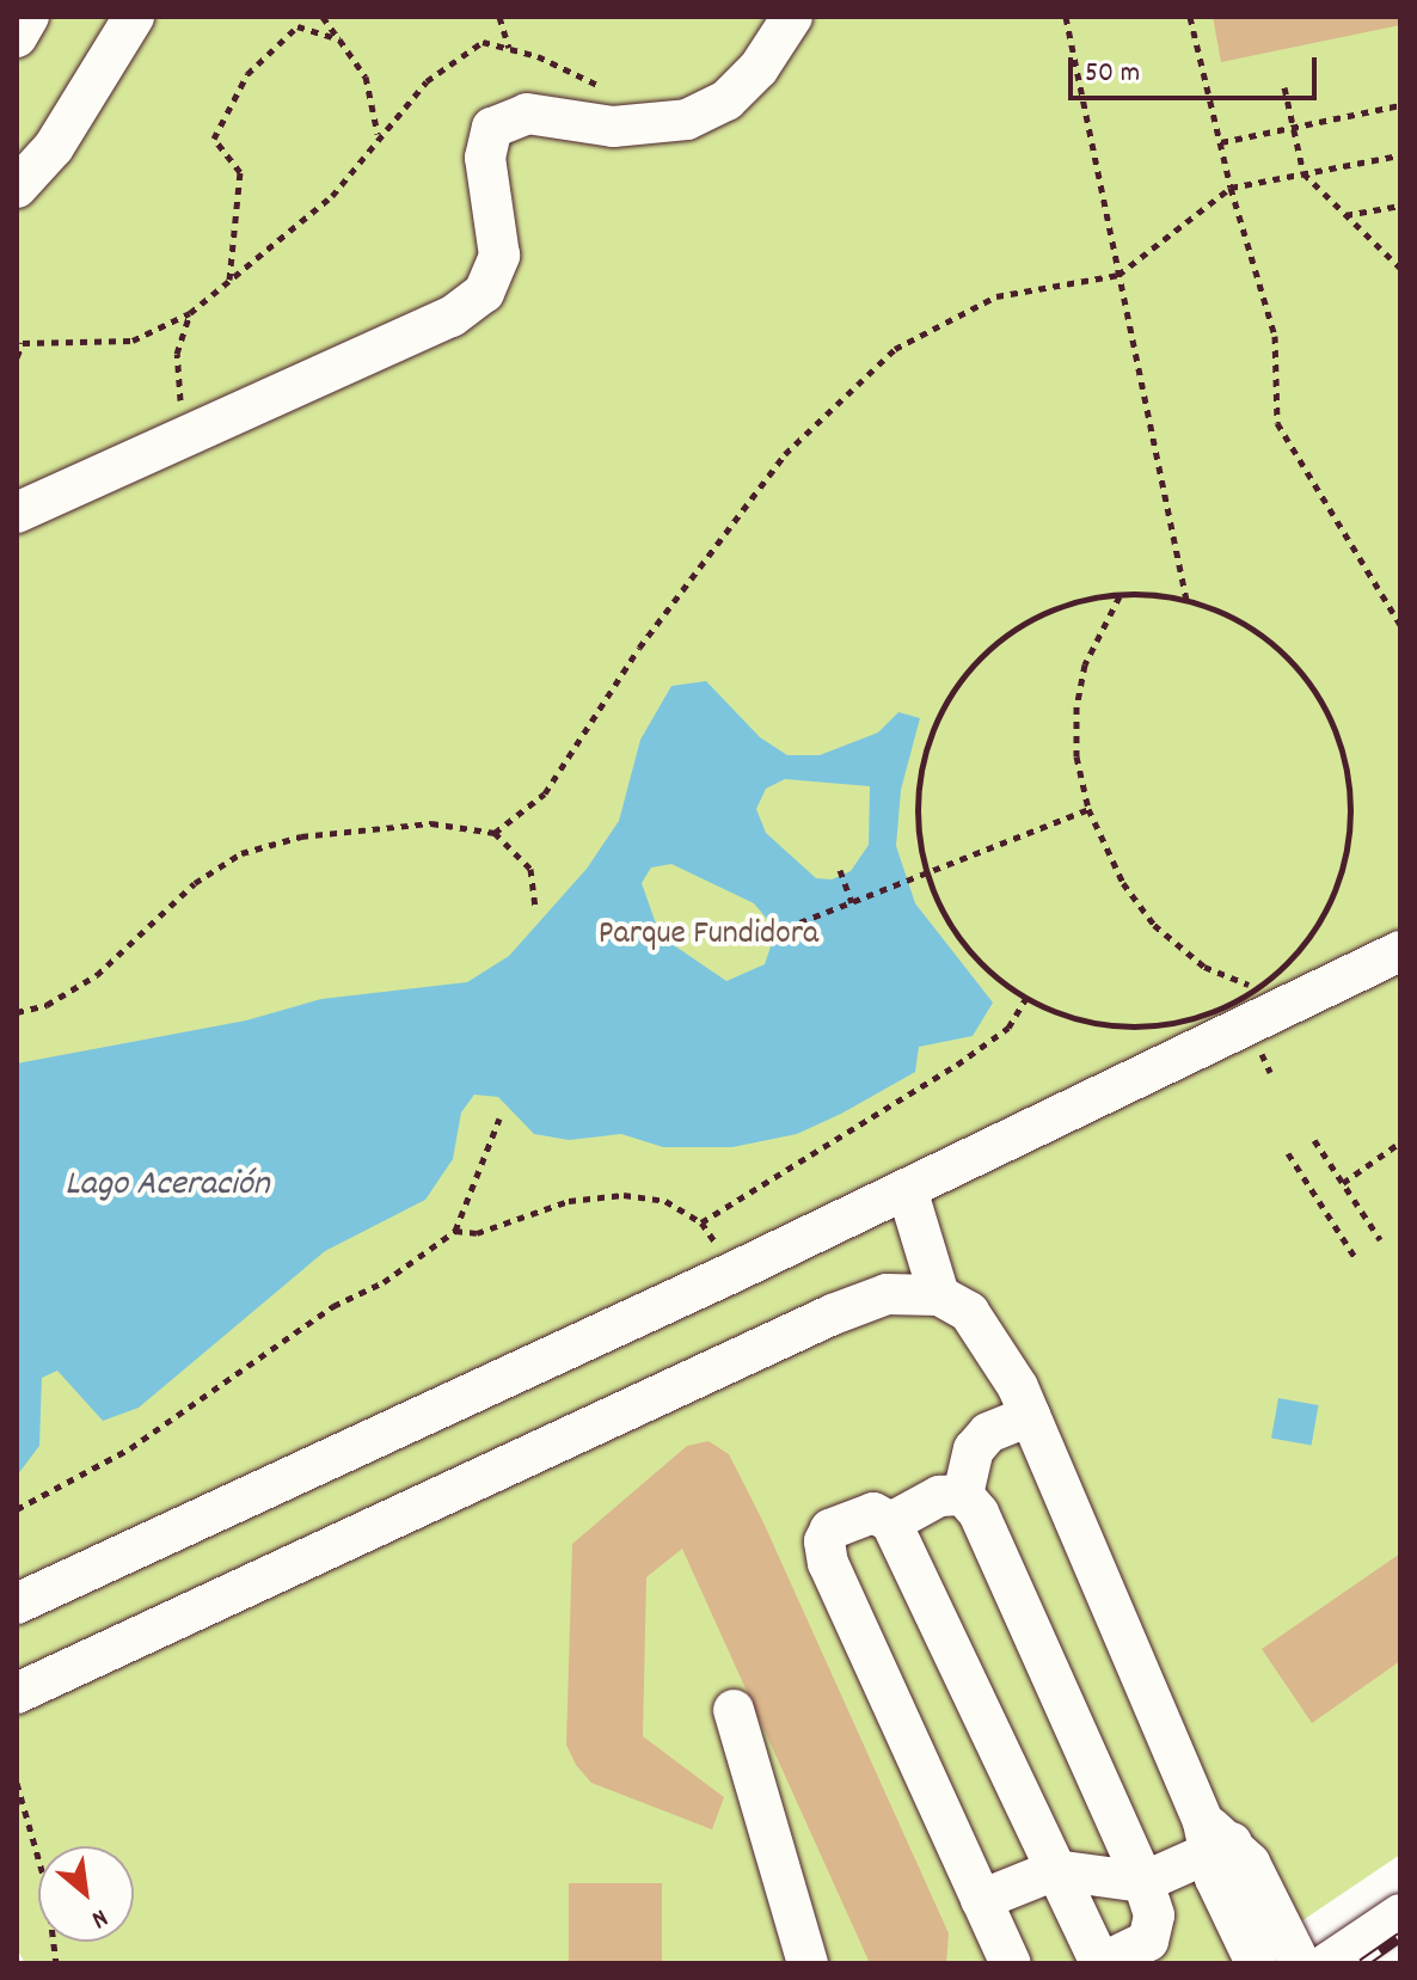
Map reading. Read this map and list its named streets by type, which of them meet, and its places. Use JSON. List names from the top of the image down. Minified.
{"water":["Lago Aceración"],"parks":["Parque Fundidora"],"scale_bar":"50 m","north":"bottom right"}
